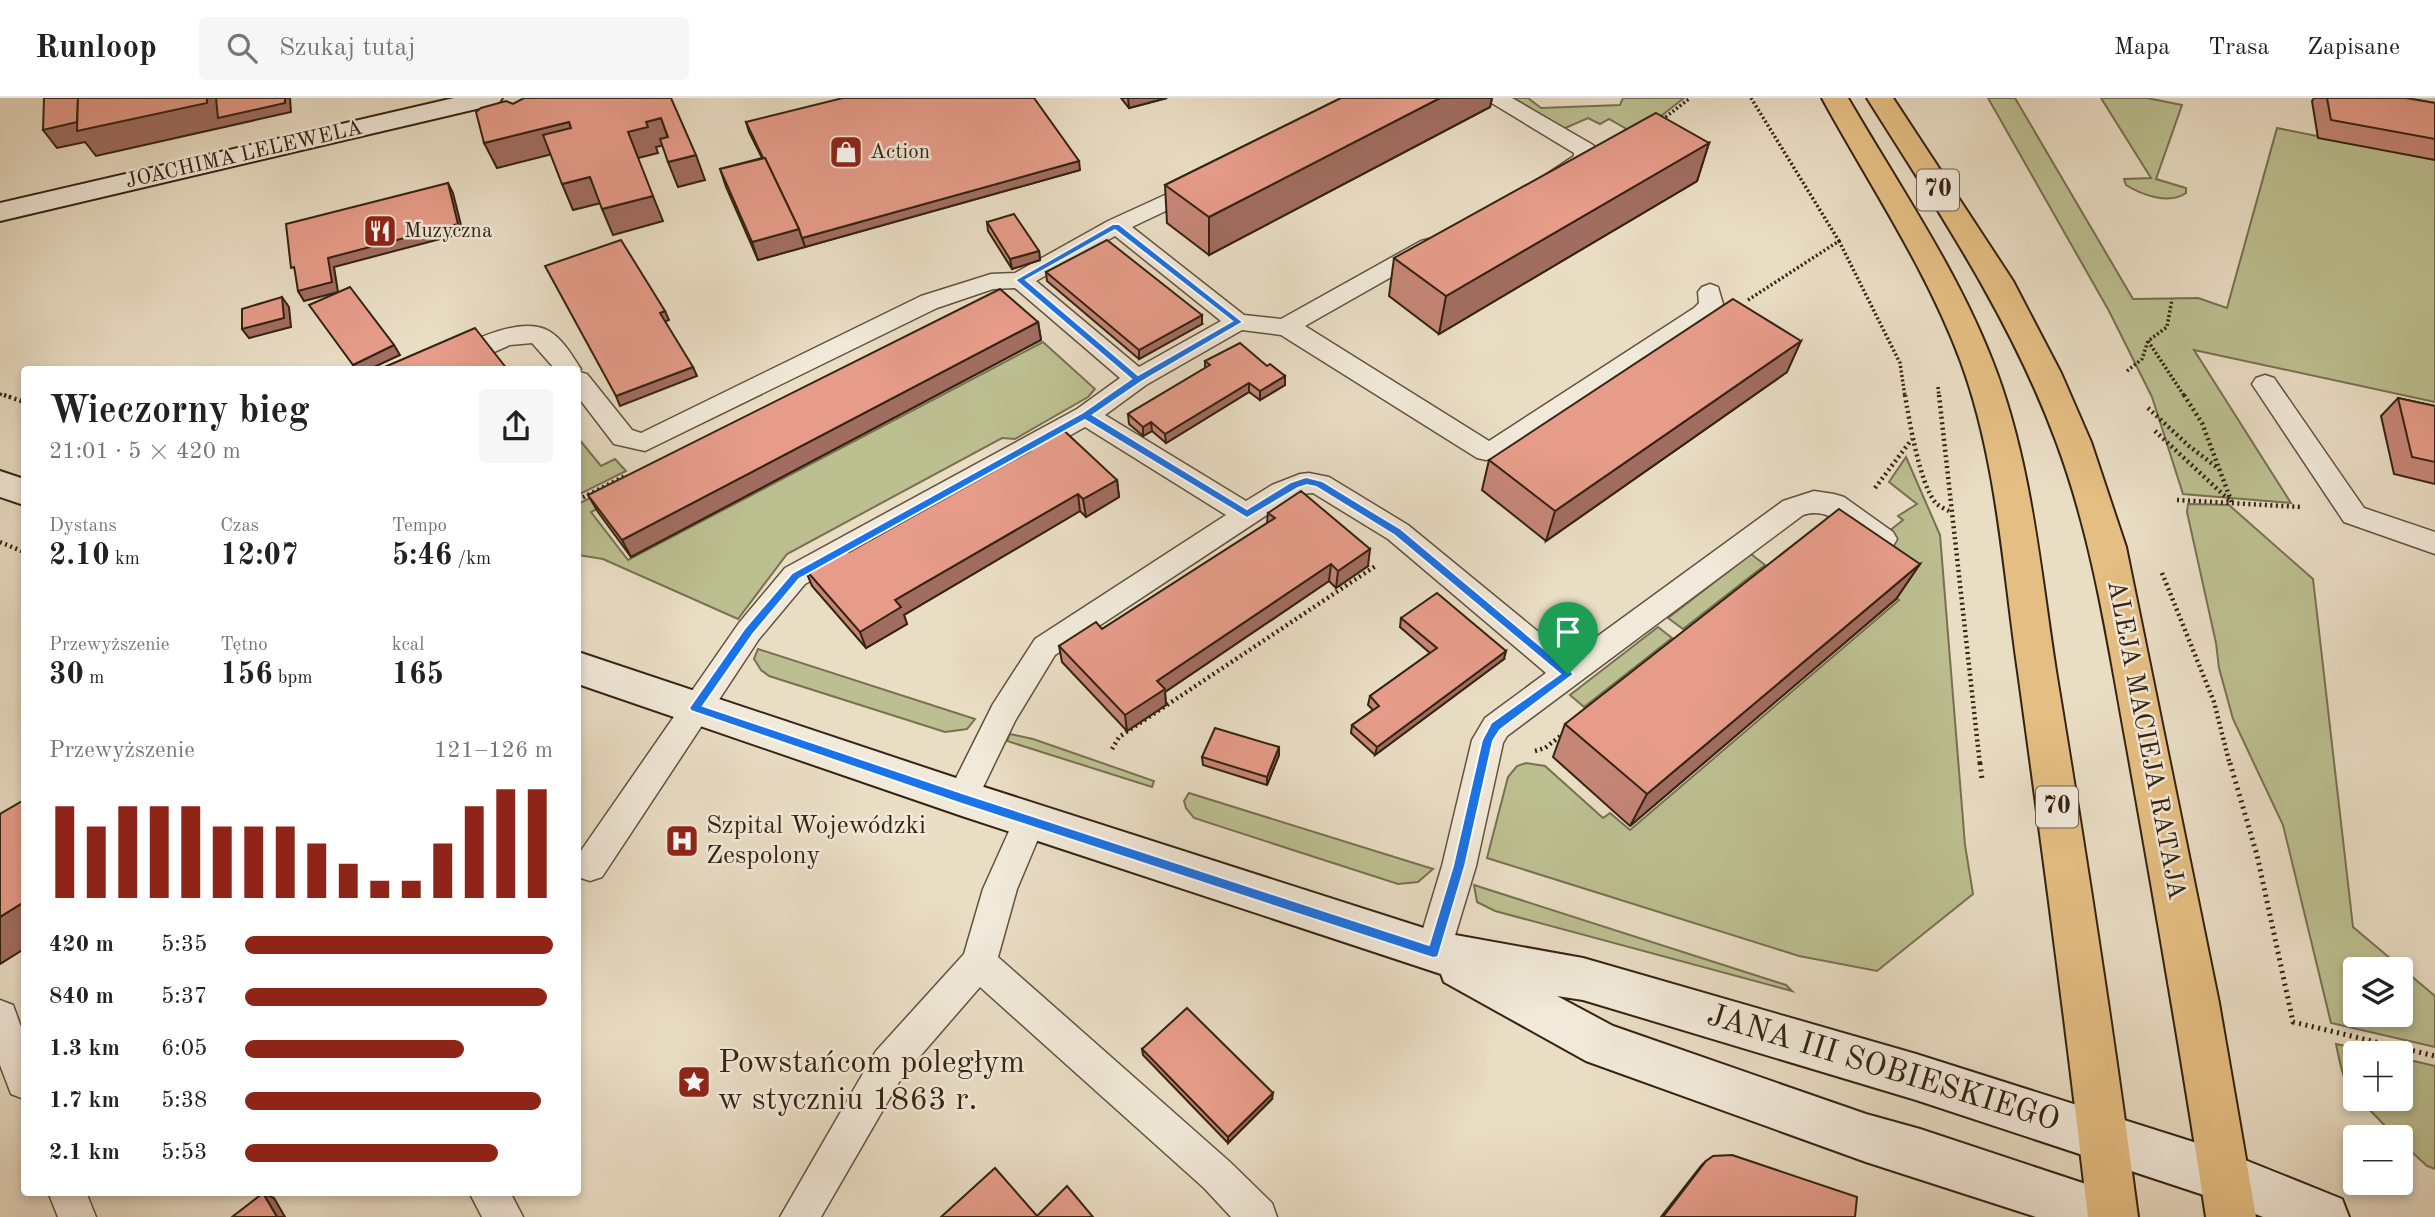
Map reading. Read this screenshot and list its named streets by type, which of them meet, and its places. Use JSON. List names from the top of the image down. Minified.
{"streets":{"main road":["70","ALEJA MACIEJA RATAJA"],"street":["JOACHIMA LELEWELA","JANA III SOBIESKIEGO"]},"crossings":[["70","JANA III SOBIESKIEGO"],["ALEJA MACIEJA RATAJA","JANA III SOBIESKIEGO"]],"places":{"shop":["Action"],"restaurant":["Muzyczna"],"hospital":["Szpital Wojewódzki Zespolony"],"place":["Powstańcom poległym w styczniu 1863 r."]},"page":{"header":"Runloop","search":"Szukaj tutaj","nav":["Mapa","Trasa","Zapisane"],"heading":["Wieczorny bieg","21:01 · 5 × 420 m"],"stats":[["Dystans","2.10 km"],["Czas","12:07"],["Tempo","5:46 /km"],["Przewyższenie","30 m"],["Tętno","156 bpm"],["kcal","165"]],"chart":["Przewyższenie","121–126 m"],"list":[{"name":"420 m","note":"5:35"},{"name":"840 m","note":"5:37"},{"name":"1.3 km","note":"6:05"},{"name":"1.7 km","note":"5:38"},{"name":"2.1 km","note":"5:53"}],"map_buttons":["+","−"]}}
